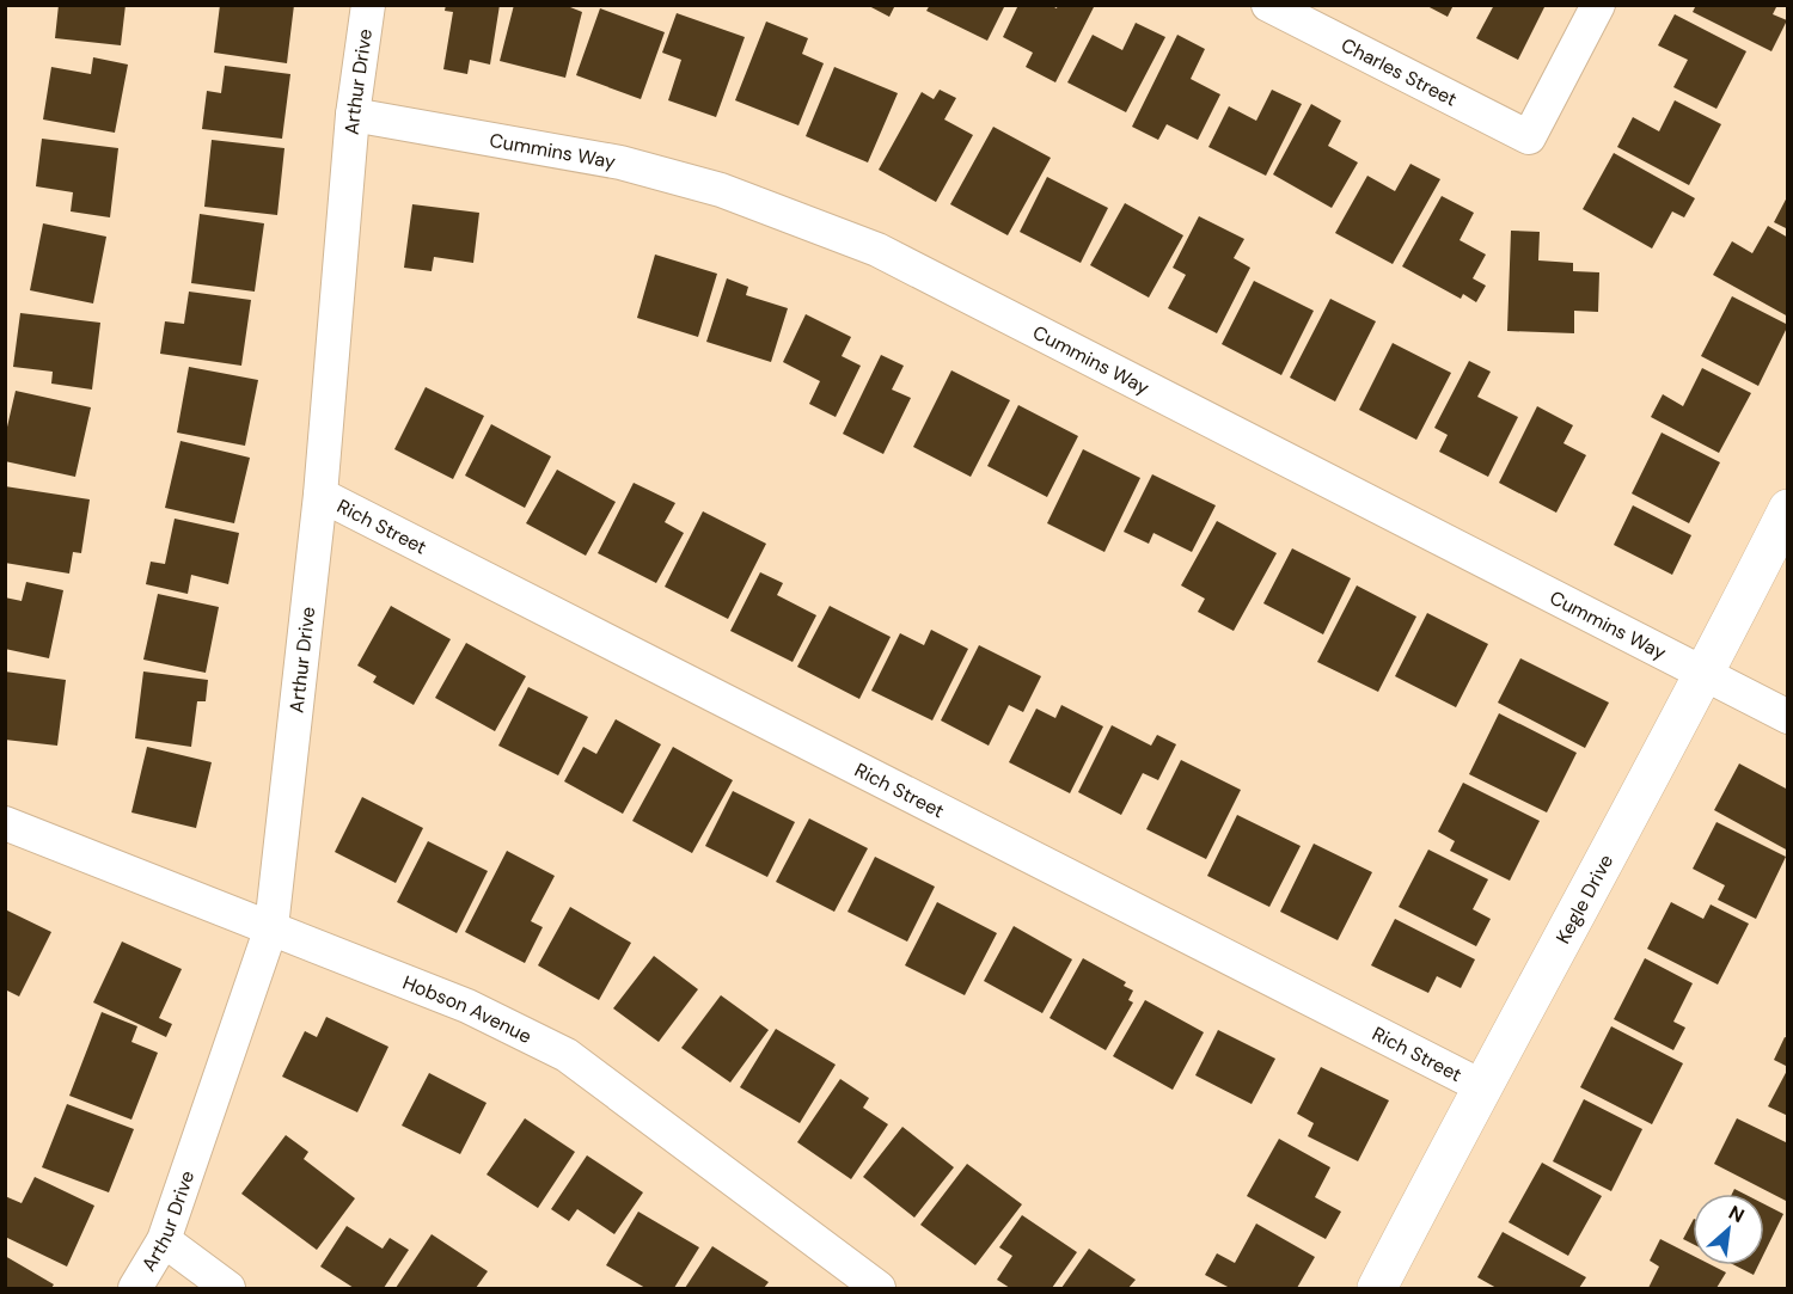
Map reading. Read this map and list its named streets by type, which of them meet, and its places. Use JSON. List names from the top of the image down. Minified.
{"streets":{"street":["Charles Street","Arthur Drive","Cummins Way","Rich Street","Kegle Drive","Hobson Avenue"]},"crossings":[["Arthur Drive","Cummins Way"],["Arthur Drive","Rich Street"],["Arthur Drive","Hobson Avenue"],["Cummins Way","Kegle Drive"],["Rich Street","Kegle Drive"]],"north":"top right"}
